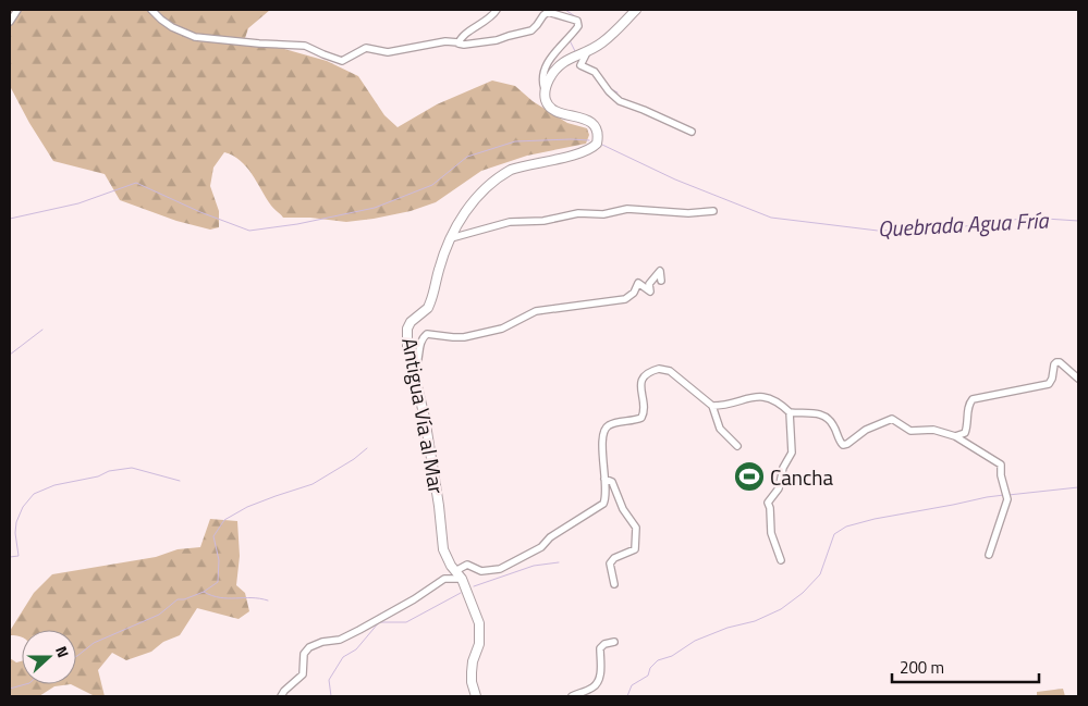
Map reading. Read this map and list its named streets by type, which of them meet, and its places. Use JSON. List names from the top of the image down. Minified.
{"streets":{"main road":["Antigua Vía al Mar"]},"water":["Quebrada Agua Fría"],"places":{"sports":["Cancha"]},"scale_bar":"200 m","north":"right"}
